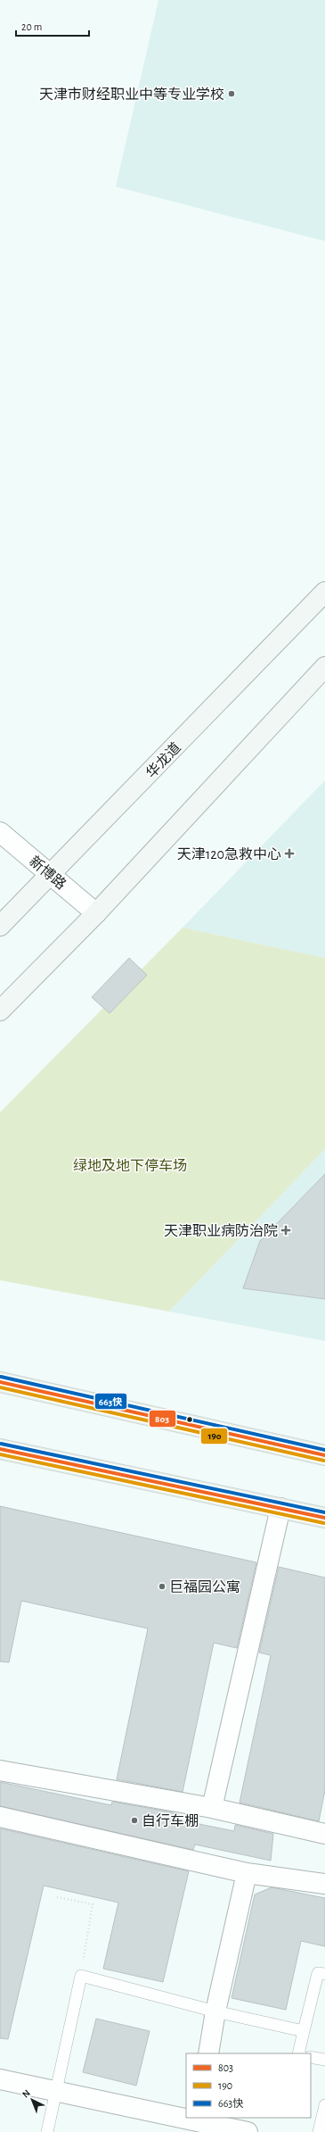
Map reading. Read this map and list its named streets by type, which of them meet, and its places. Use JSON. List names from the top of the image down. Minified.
{"streets":{"main road":["华龙道"],"street":["新博路"]},"crossings":[["华龙道","新博路"]],"parks":["绿地及地下停车场"],"places":{"other":["天津市财经职业中等专业学校","巨福园公寓","自行车棚"],"health":["天津120急救中心","天津职业病防治院"]},"lines":["transit line 663快","transit line 803","transit line 190"],"legend":["803","190","663快"],"scale_bar":"20 m","north":"top left"}
